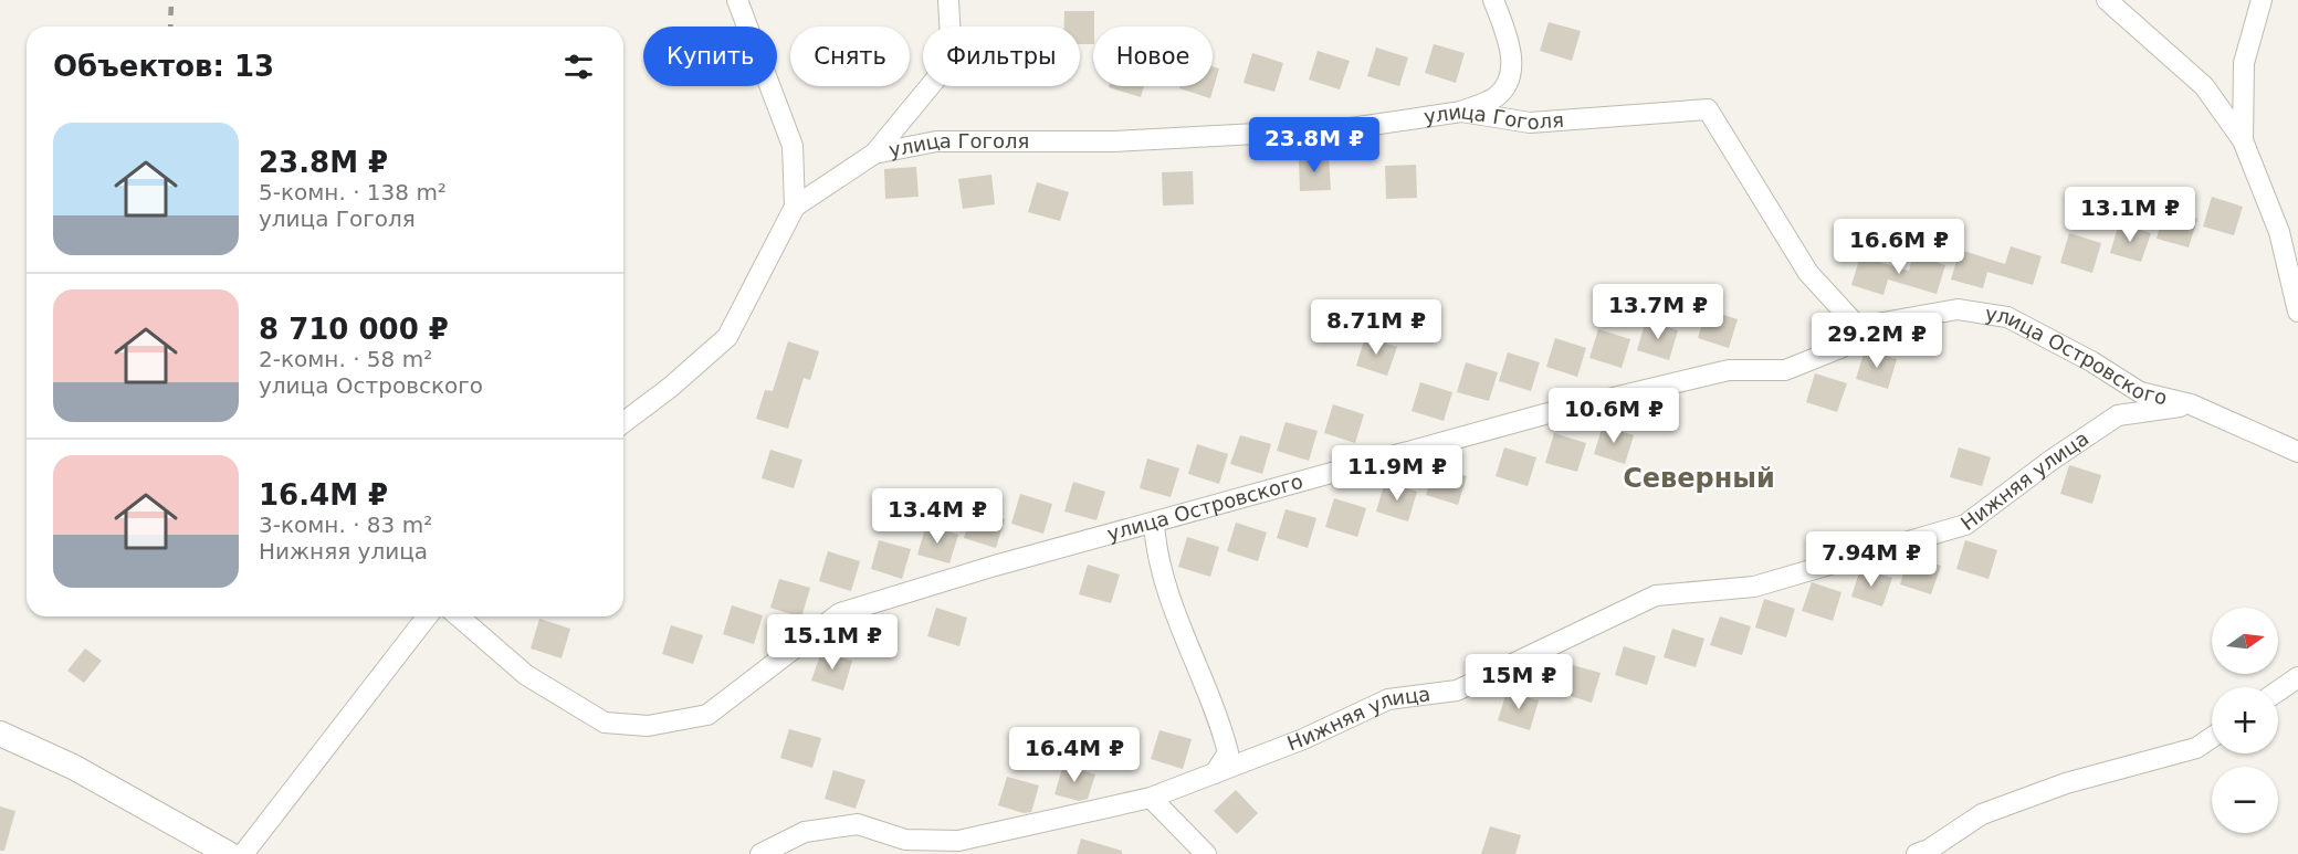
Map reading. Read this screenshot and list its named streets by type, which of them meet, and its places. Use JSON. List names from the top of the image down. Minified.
{"streets":{"street":["улица Гоголя","улица Островского","Нижняя улица"]},"crossings":[["улица Гоголя","улица Островского"],["улица Островского","Нижняя улица"]],"districts":["Северный"],"north":"right","page":{"chip":["Купить","Снять","Фильтры","Новое"],"heading":"Объектов: 13","list":[{"name":"23.8M ₽","note":"5-комн. · 138 m² · улица Гоголя"},{"name":"8 710 000 ₽","note":"2-комн. · 58 m² · улица Островского"},{"name":"16.4M ₽","note":"3-комн. · 83 m² · Нижняя улица"}],"price":["23.8M ₽","13.1M ₽","16.6M ₽","13.7M ₽","8.71M ₽","29.2M ₽","10.6M ₽","11.9M ₽","13.4M ₽","7.94M ₽","15.1M ₽","15M ₽","16.4M ₽"],"map_buttons":["+","−"]}}
